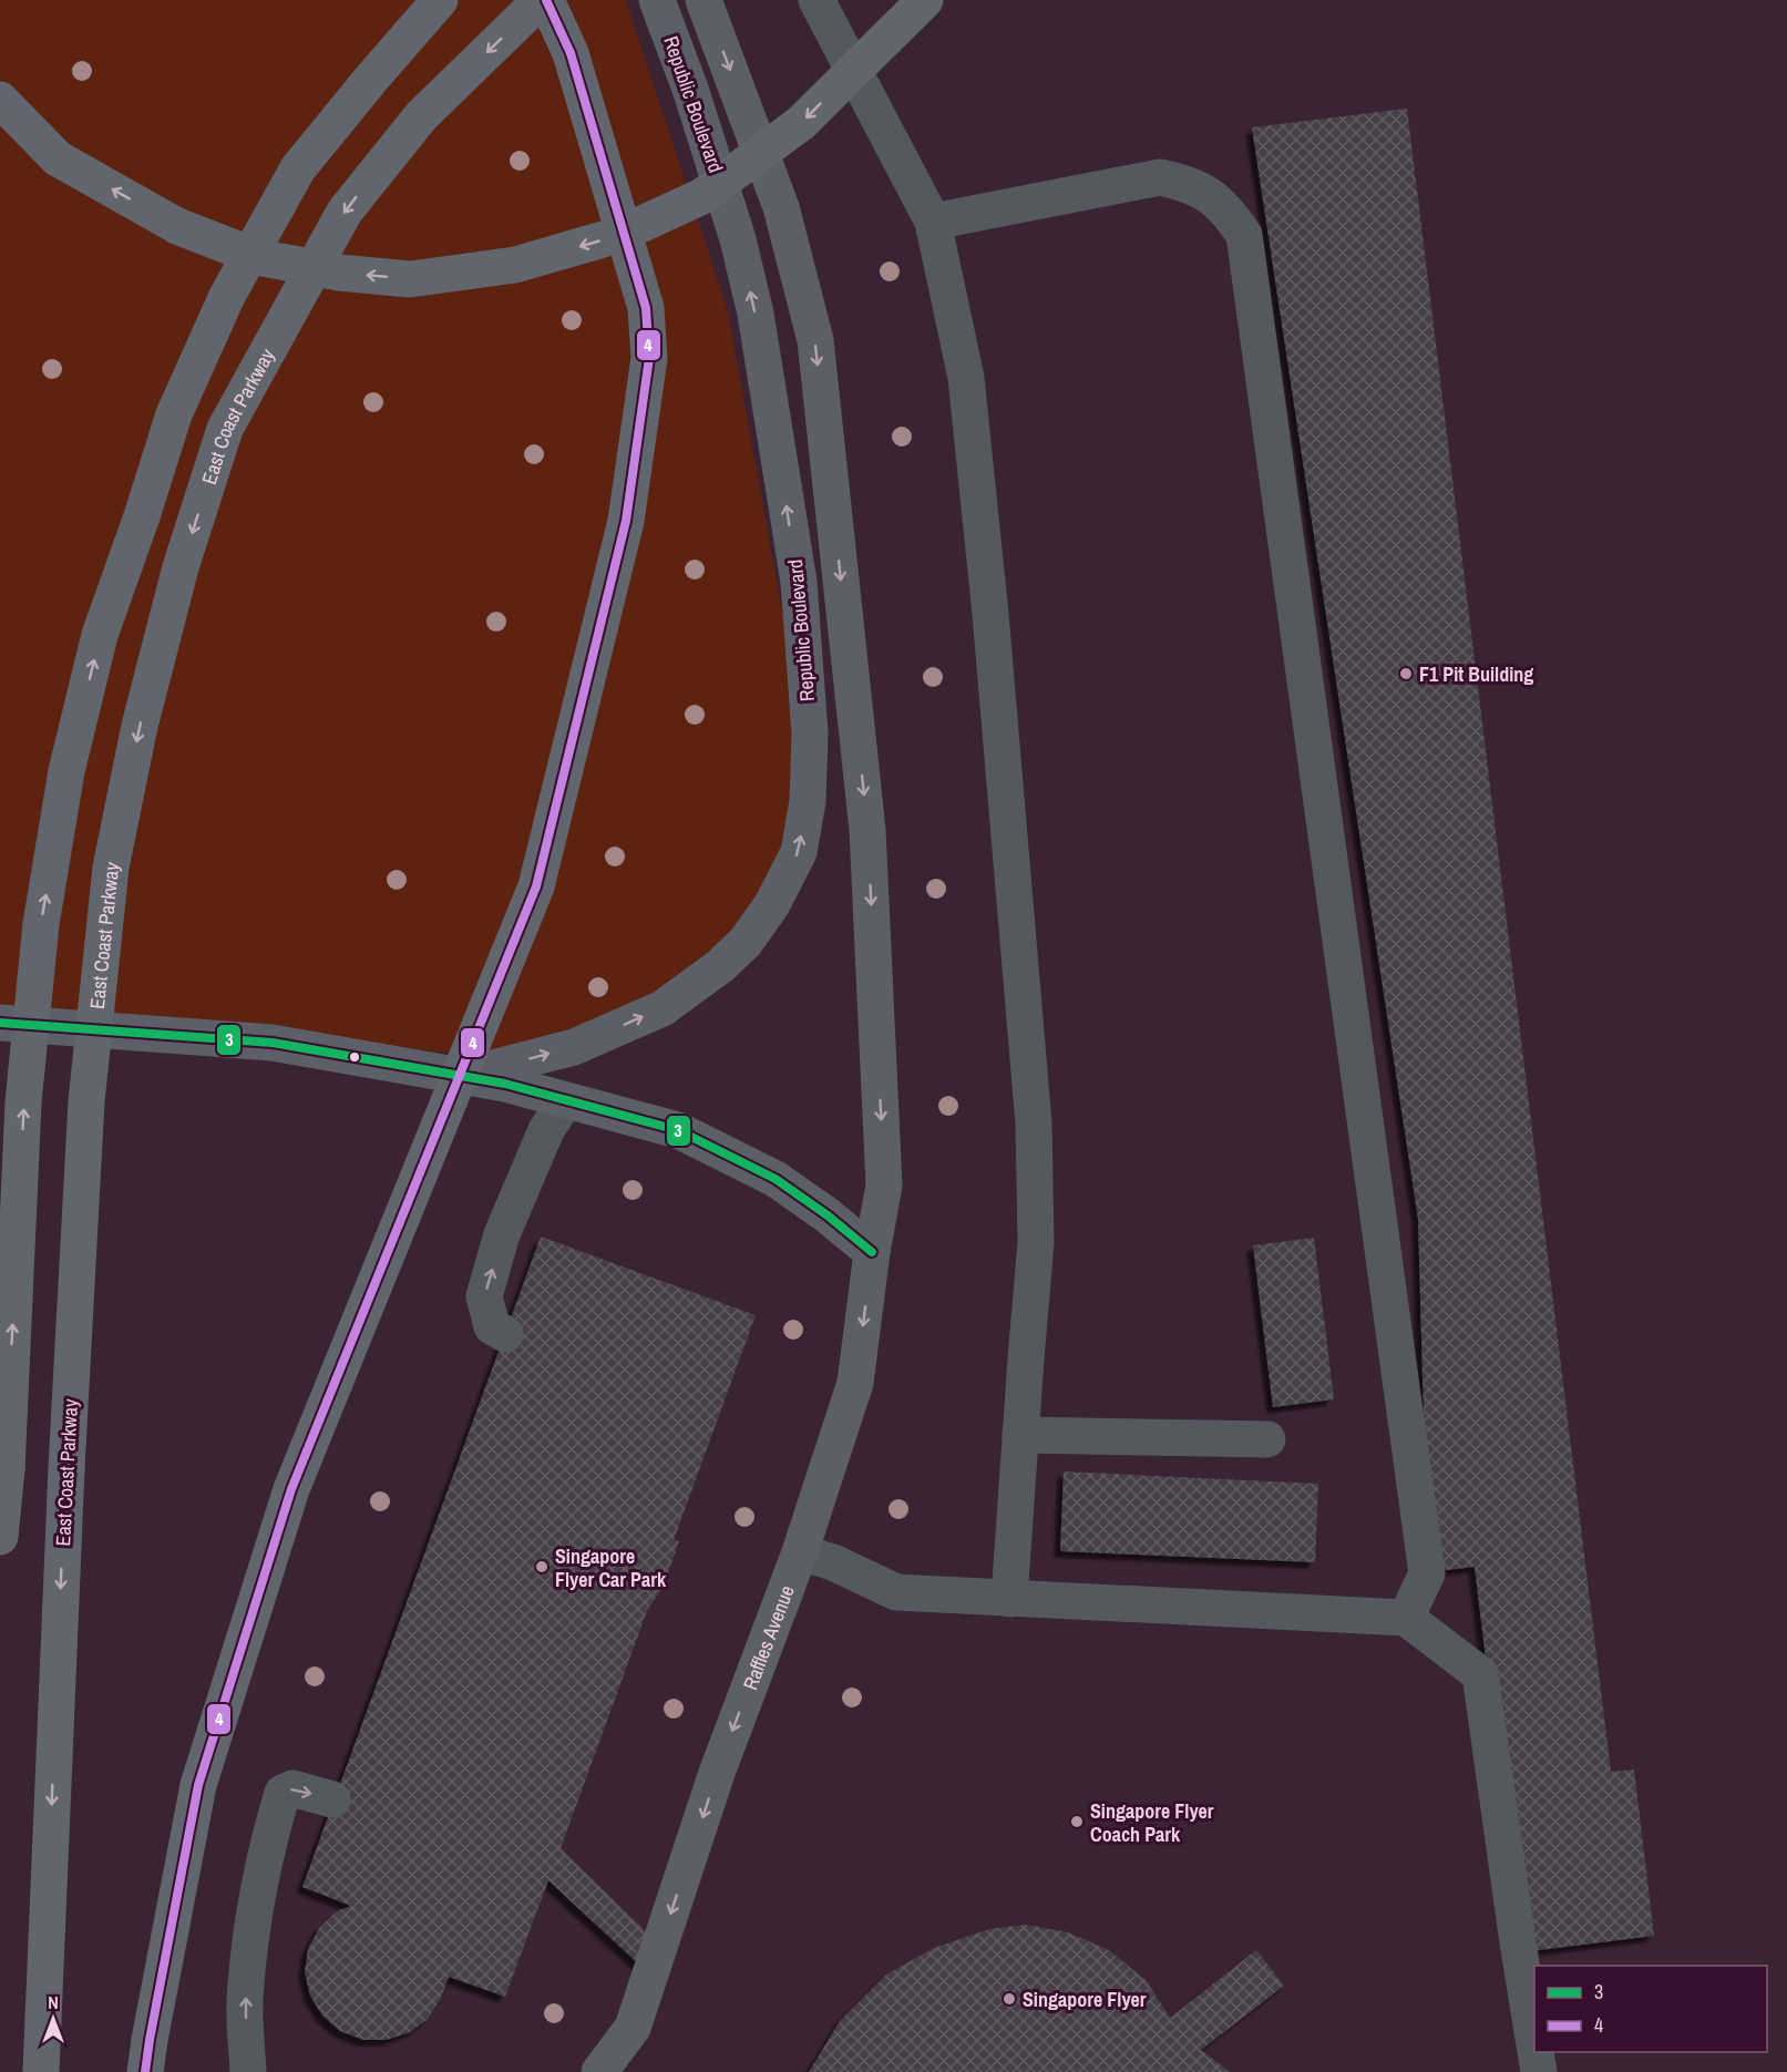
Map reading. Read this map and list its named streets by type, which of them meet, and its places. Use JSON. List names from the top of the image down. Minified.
{"streets":{"highway":["East Coast Parkway"],"main road":["Republic Boulevard","Raffles Avenue"]},"one_way":["Republic Boulevard","Raffles Avenue"],"places":["F1 Pit Building","Singapore Flyer Car Park","Singapore Flyer Coach Park","Singapore Flyer"],"lines":["transit line 4","transit line 3"],"legend":["3","4"],"north":"top"}
